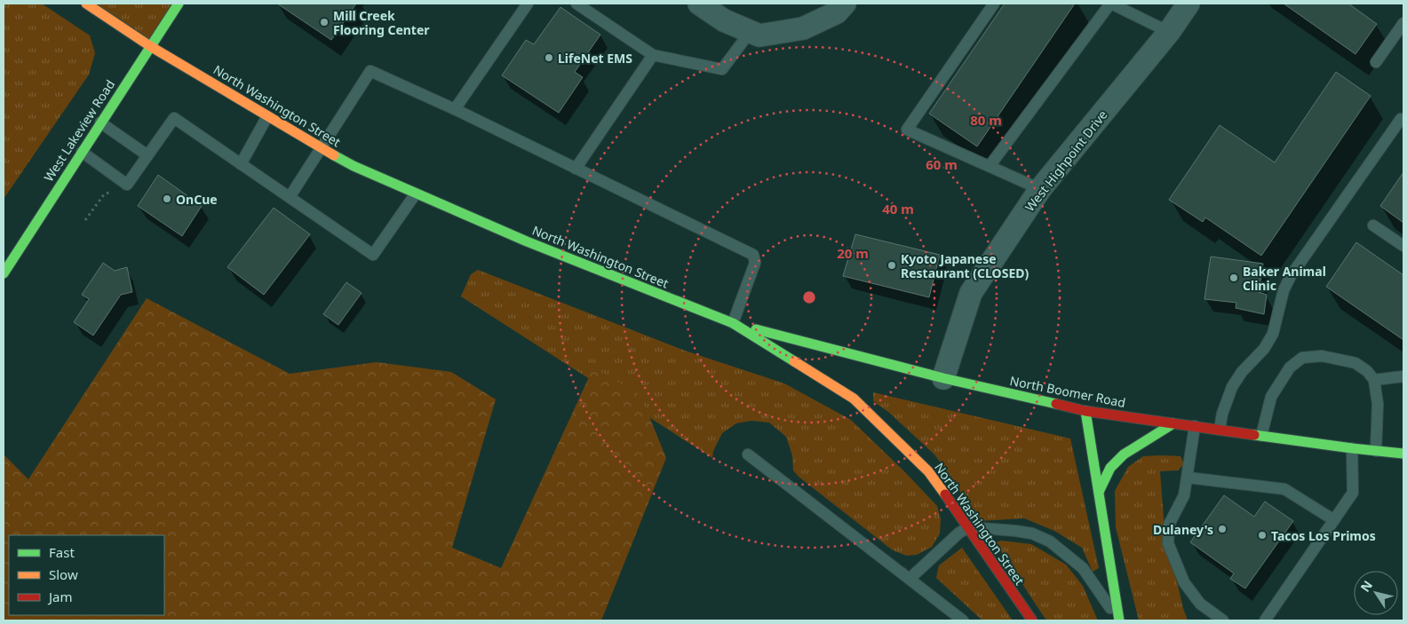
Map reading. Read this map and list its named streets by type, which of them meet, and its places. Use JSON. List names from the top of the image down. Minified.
{"streets":{"main road":["North Washington Street","West Lakeview Road","North Boomer Road"],"street":["West Highpoint Drive"]},"crossings":[["North Washington Street","West Lakeview Road"],["North Washington Street","North Boomer Road"],["West Highpoint Drive","North Boomer Road"]],"places":["Mill Creek Flooring Center","LifeNet EMS","OnCue","Kyoto Japanese Restaurant (CLOSED)","Baker Animal Clinic","Dulaney's","Tacos Los Primos"],"legend":["Fast","Slow","Jam"],"north":"top left","rings":["80 m","60 m","40 m","20 m"]}
